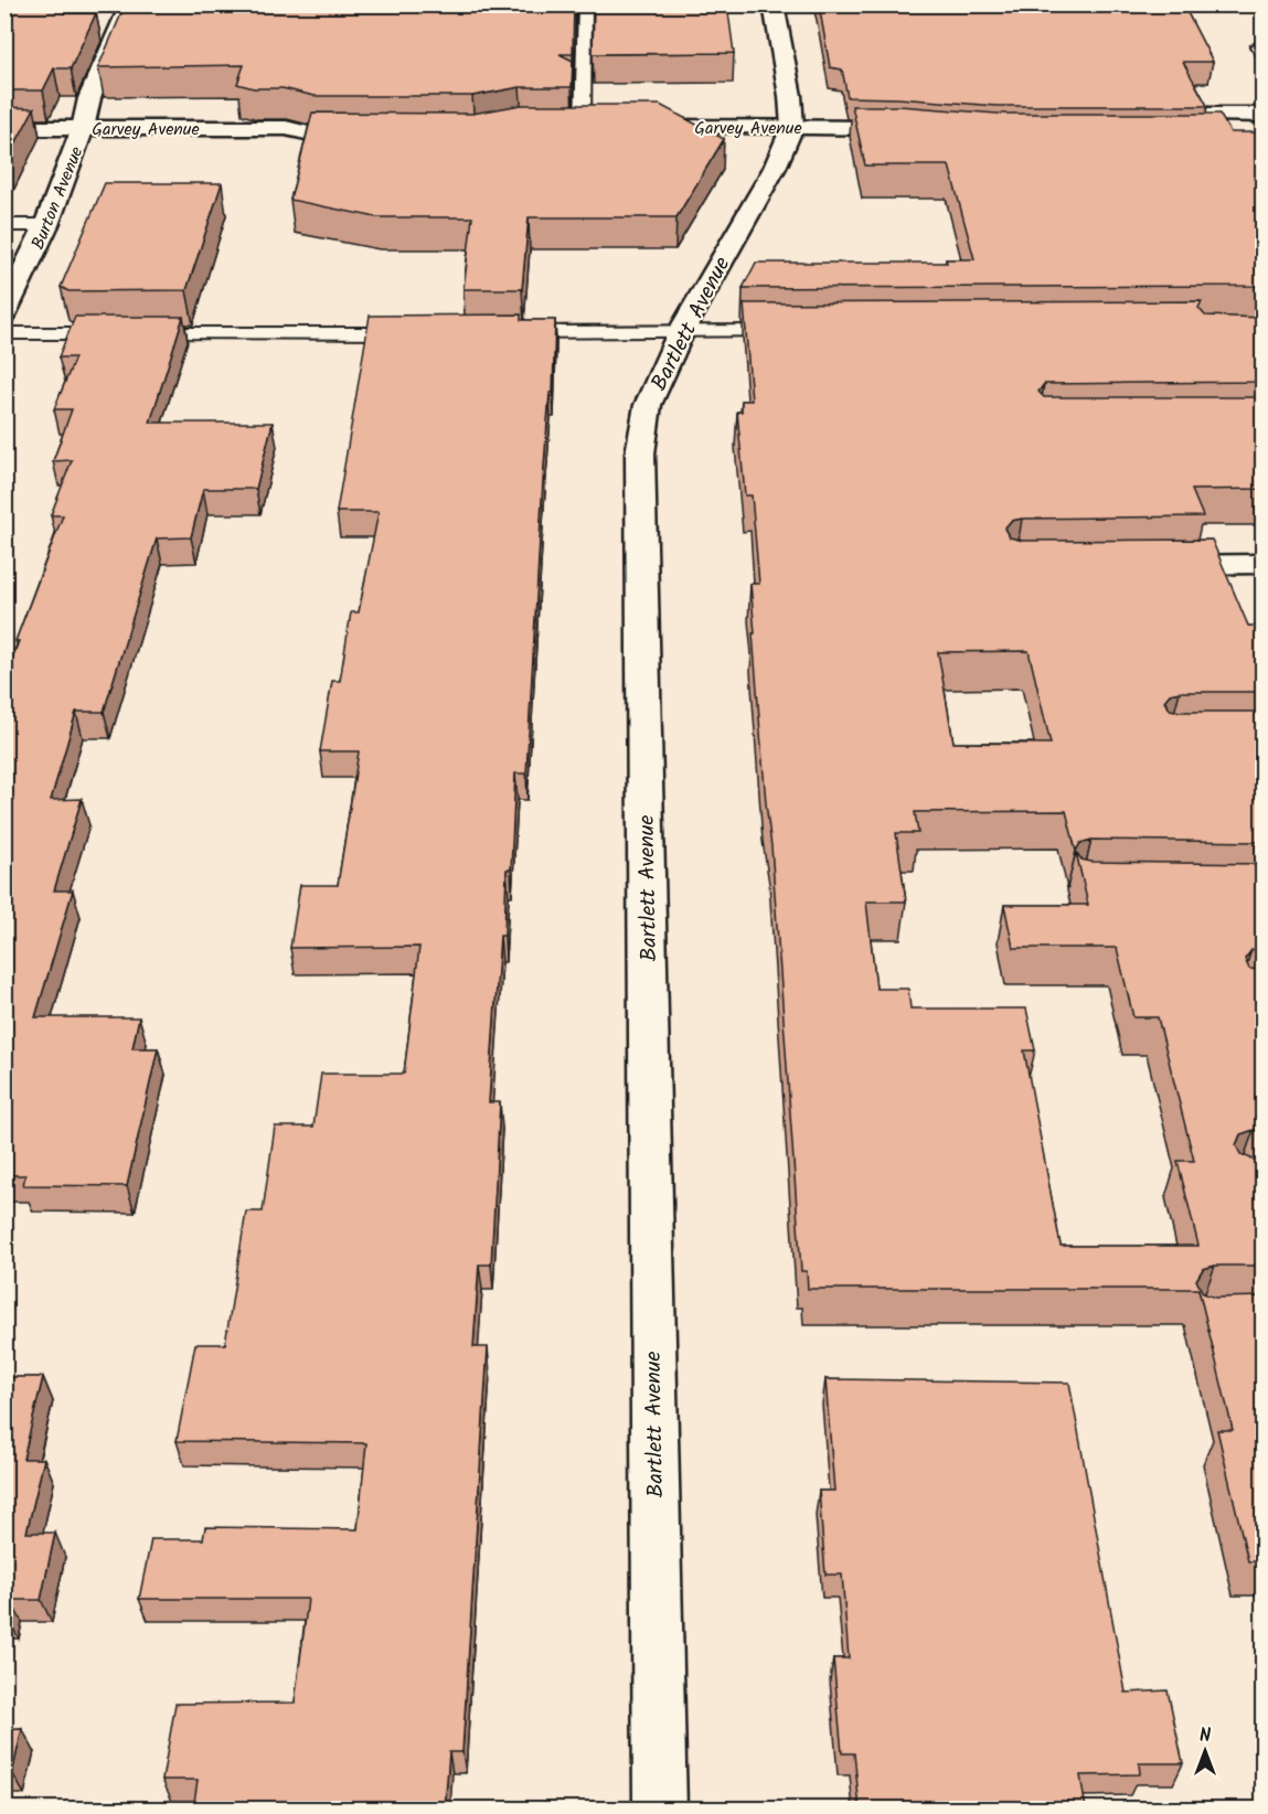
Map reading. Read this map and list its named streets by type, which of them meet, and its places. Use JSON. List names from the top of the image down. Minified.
{"streets":{"street":["Garvey Avenue","Burton Avenue","Bartlett Avenue"]},"crossings":[["Garvey Avenue","Burton Avenue"],["Garvey Avenue","Bartlett Avenue"]],"north":"top"}
